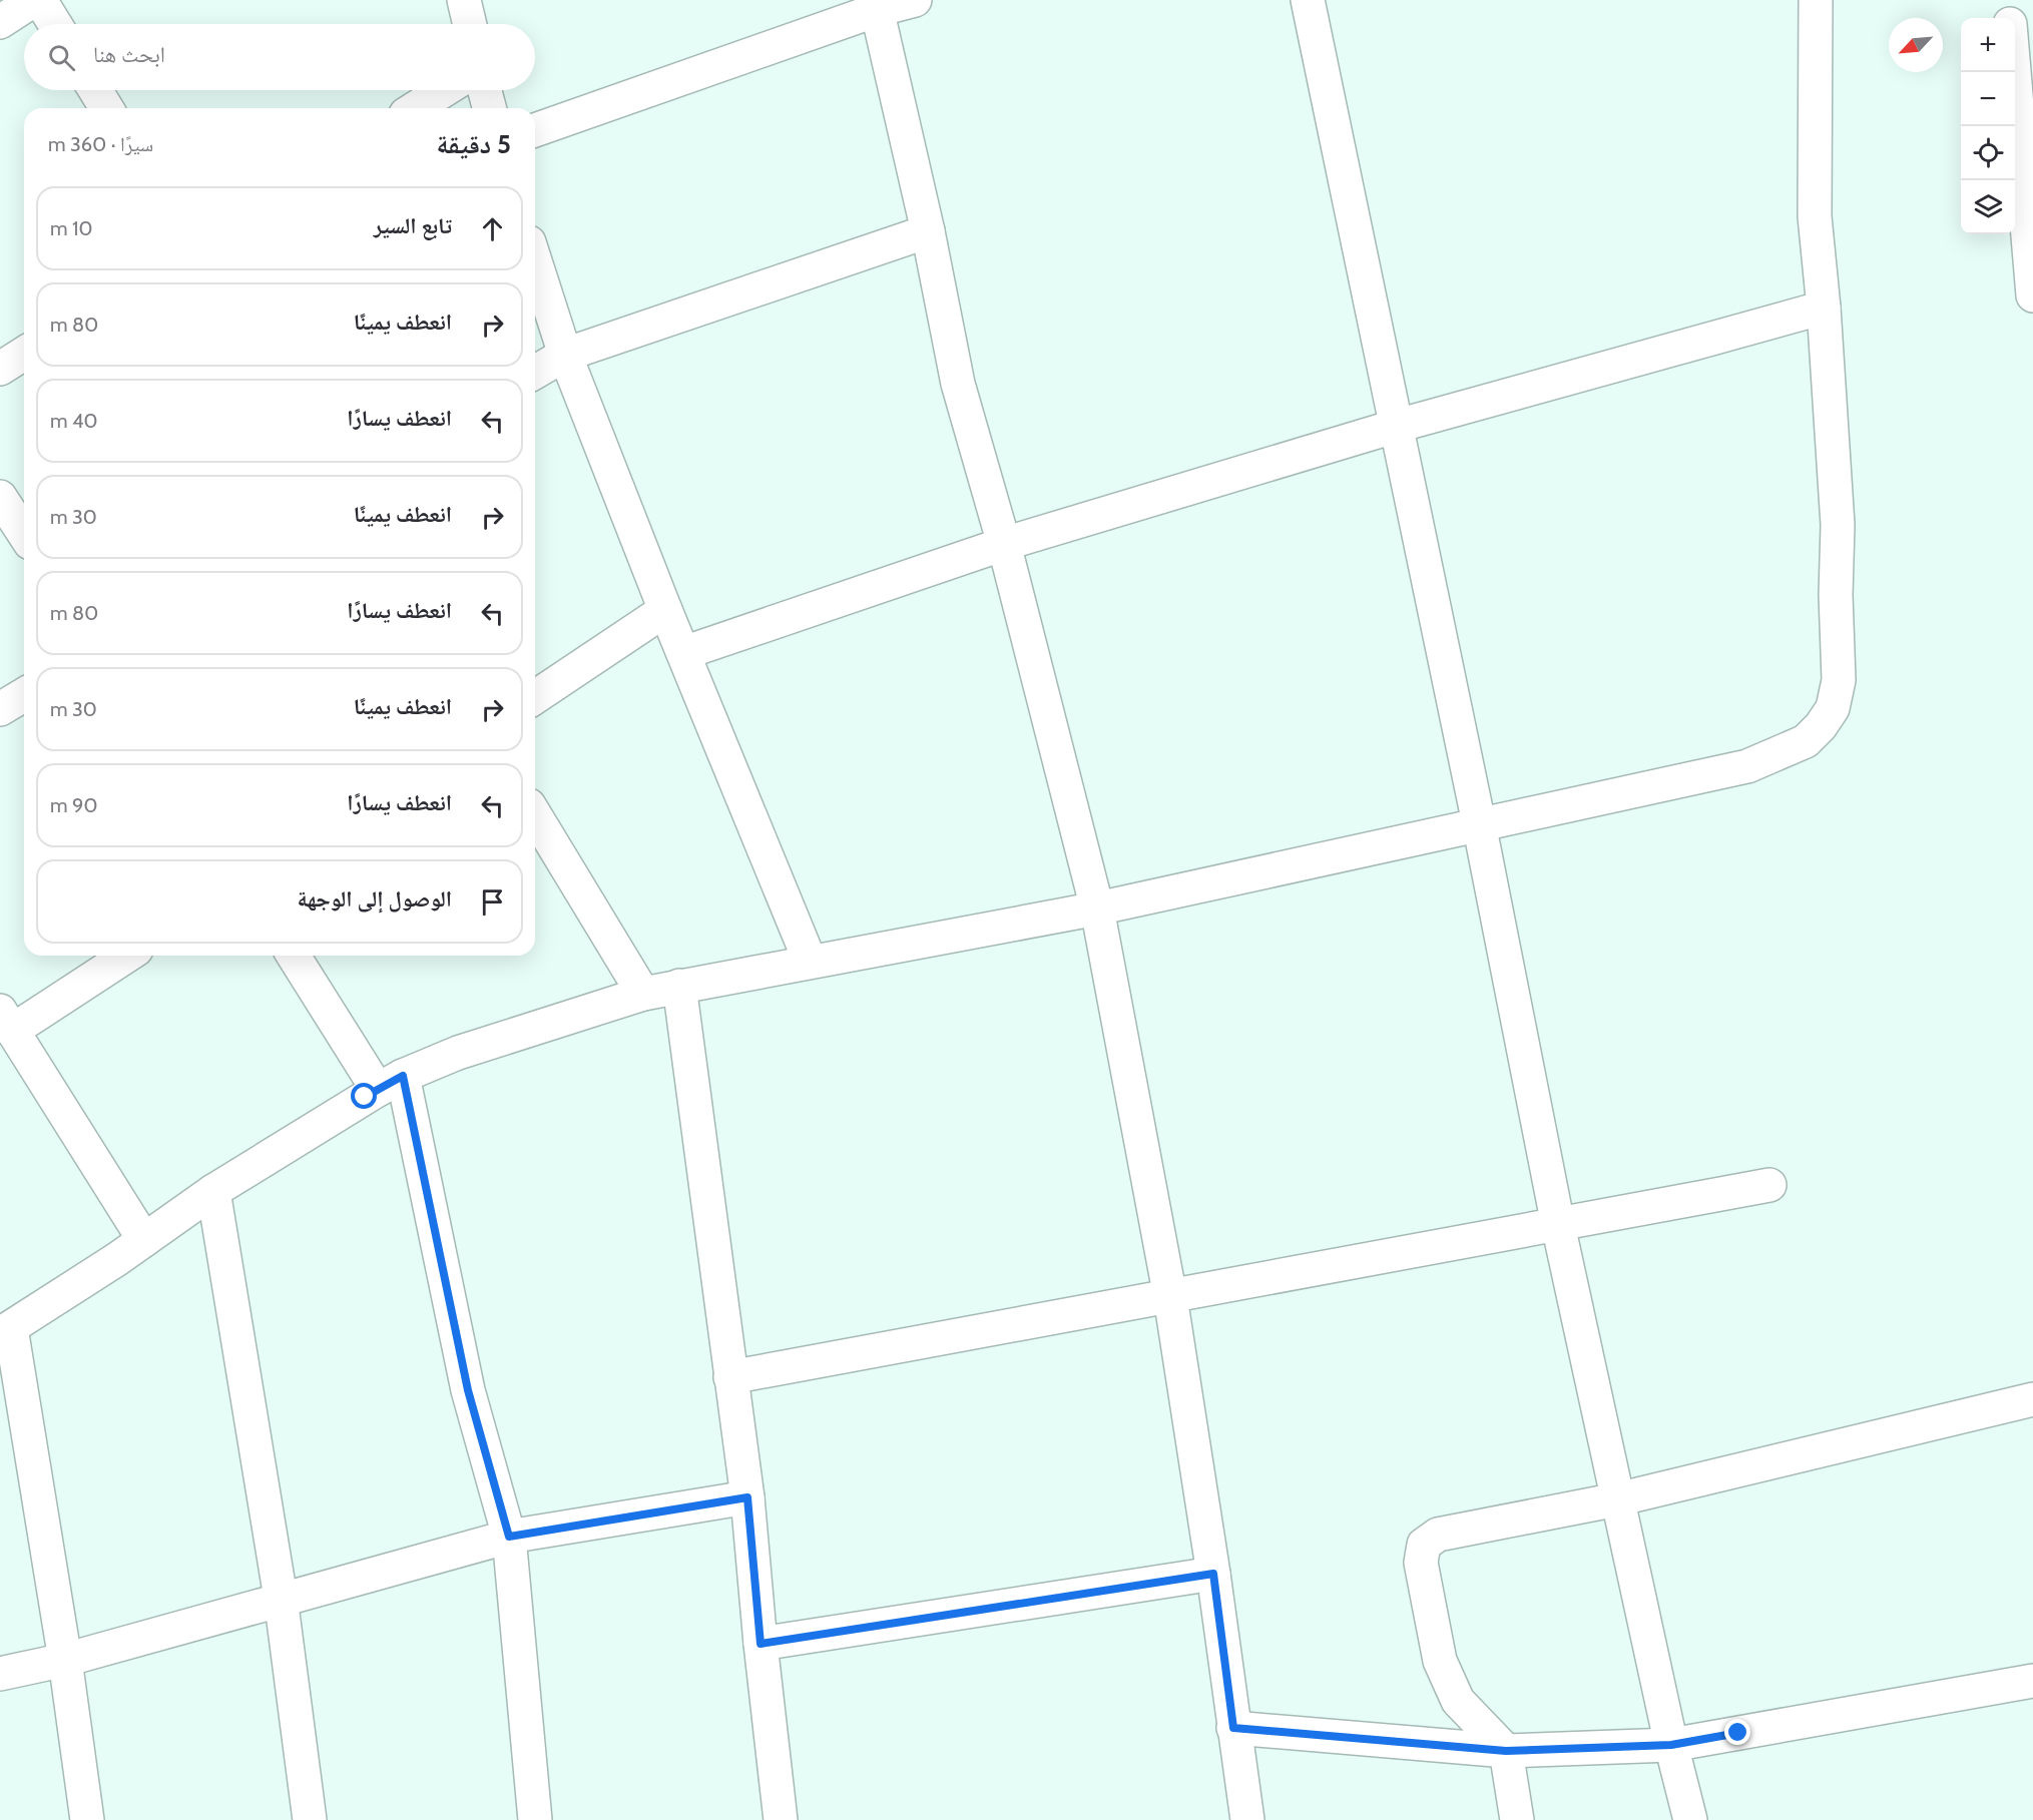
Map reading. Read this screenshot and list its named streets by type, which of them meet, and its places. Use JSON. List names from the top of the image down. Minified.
{"north":"bottom left","page":{"map_buttons":["+","−"],"search":"ابحث هنا","heading":["5 دقيقة","سيرًا · 360 m"],"list":[["تابع السير","10 m"],["انعطف يمينًا","80 m"],["انعطف يسارًا","40 m"],["انعطف يمينًا","30 m"],["انعطف يسارًا","80 m"],["انعطف يمينًا","30 m"],["انعطف يسارًا","90 m"],"الوصول إلى الوجهة"]}}
